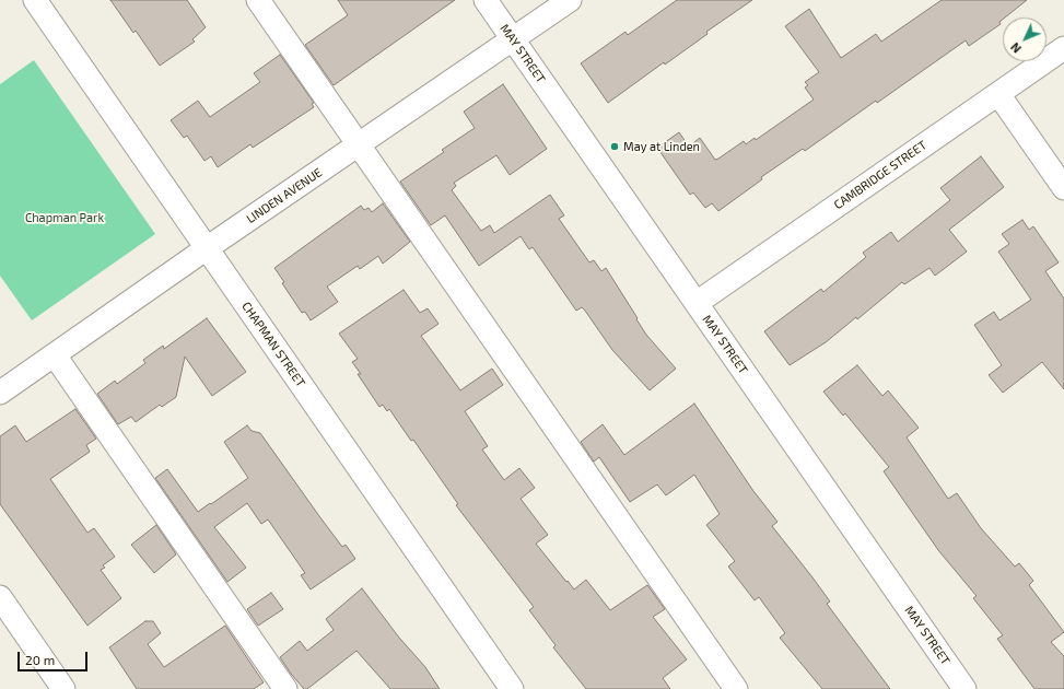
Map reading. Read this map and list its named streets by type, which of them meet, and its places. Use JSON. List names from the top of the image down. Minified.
{"streets":{"street":["MAY STREET","CAMBRIDGE STREET","LINDEN AVENUE","CHAPMAN STREET"]},"crossings":[["MAY STREET","CAMBRIDGE STREET"],["MAY STREET","LINDEN AVENUE"],["LINDEN AVENUE","CHAPMAN STREET"]],"parks":["Chapman Park"],"places":["May at Linden"],"scale_bar":"20 m","north":"bottom left"}
